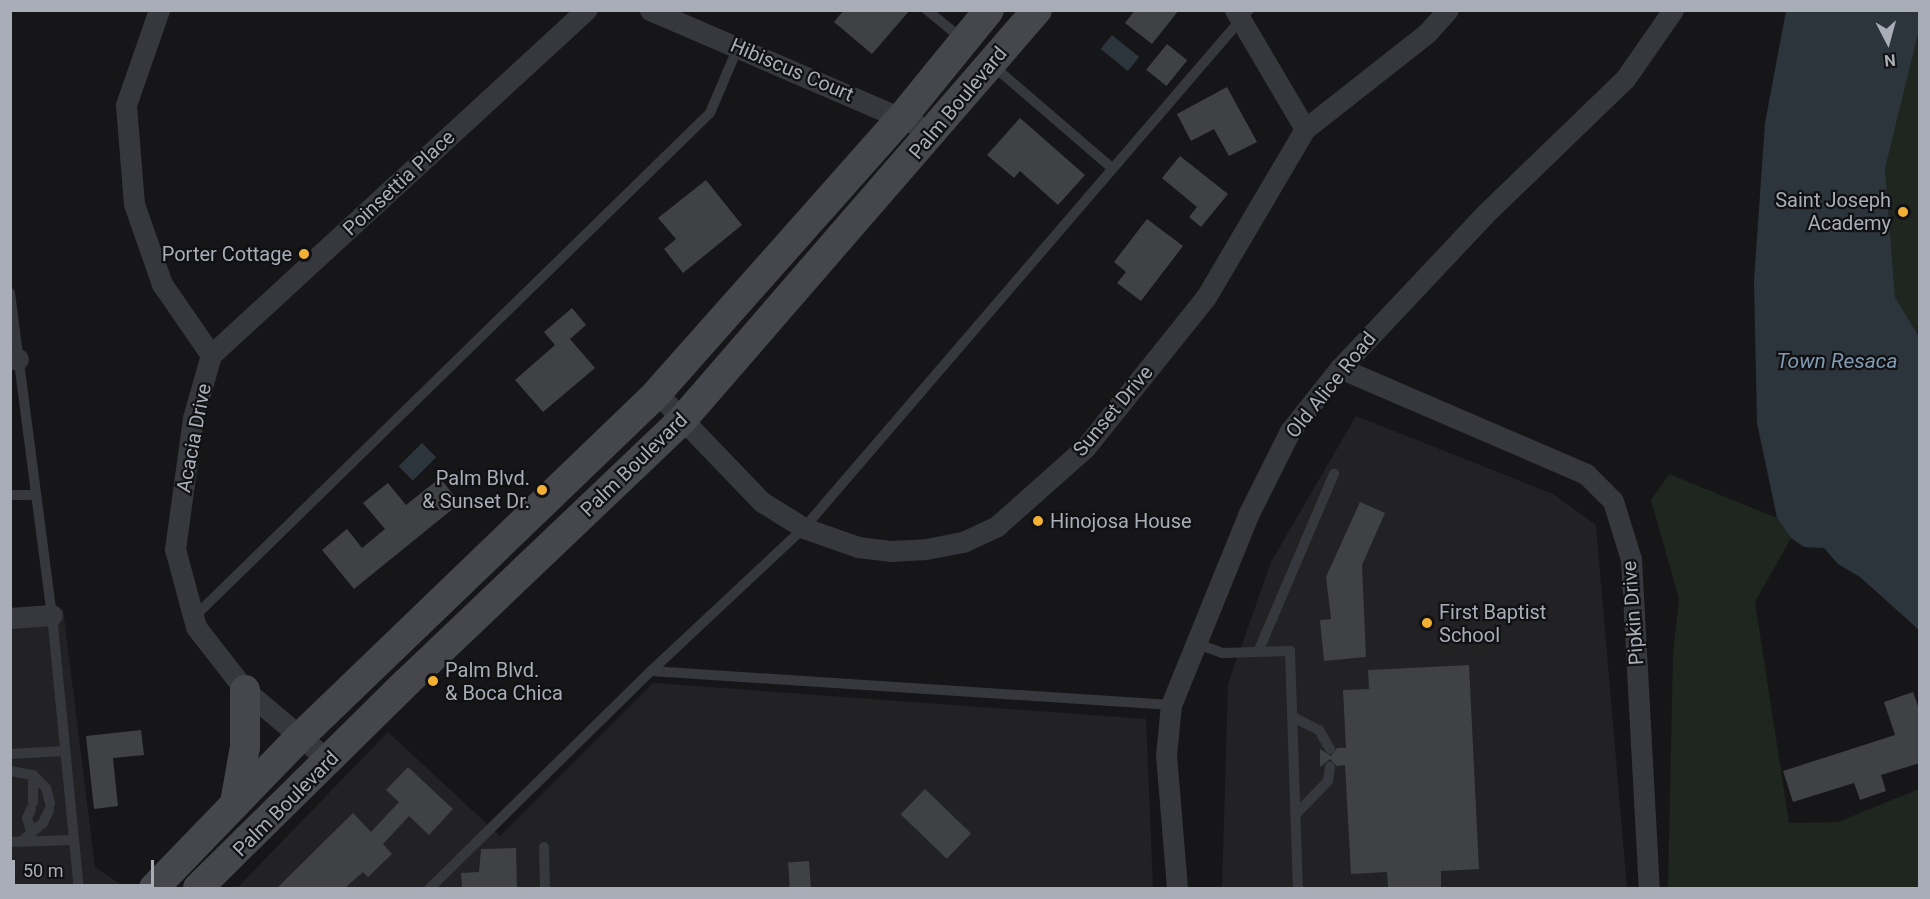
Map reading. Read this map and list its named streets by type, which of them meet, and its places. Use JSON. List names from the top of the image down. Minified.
{"streets":{"main road":["Palm Boulevard"],"street":["Hibiscus Court","Poinsettia Place","Old Alice Road","Sunset Drive","Acacia Drive","Pipkin Drive"]},"crossings":[["Hibiscus Court","Palm Boulevard"],["Palm Boulevard","Sunset Drive"],["Palm Boulevard","Acacia Drive"],["Poinsettia Place","Acacia Drive"],["Old Alice Road","Pipkin Drive"]],"water":["Town Resaca"],"places":["Saint Joseph Academy","Porter Cottage","Palm Blvd. & Sunset Dr.","Hinojosa House","First Baptist School","Palm Blvd. & Boca Chica"],"scale_bar":"50 m","north":"bottom"}
